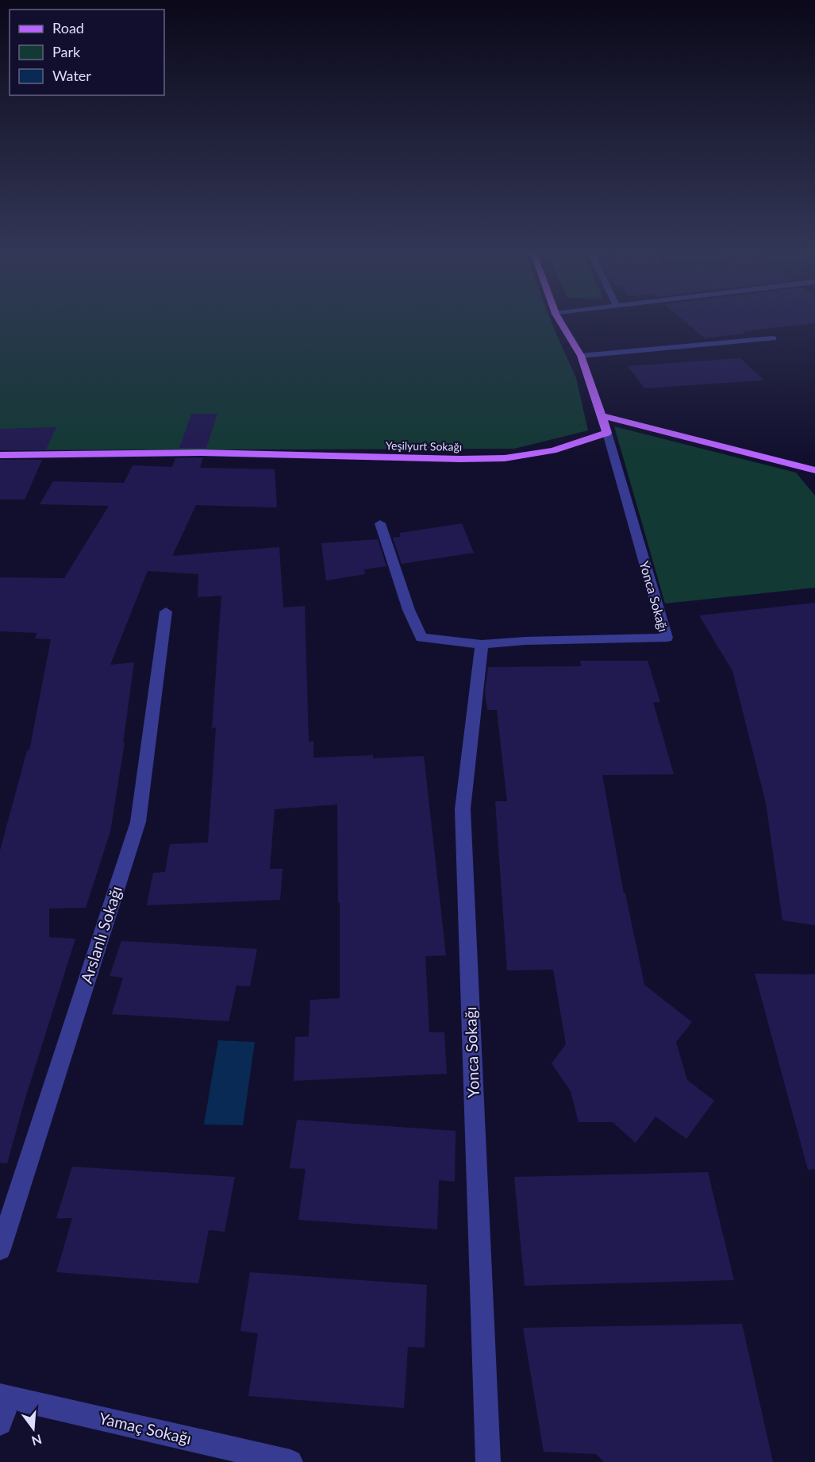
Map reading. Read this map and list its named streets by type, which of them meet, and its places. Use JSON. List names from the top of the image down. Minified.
{"streets":{"main road":["Yeşilyurt Sokağı"],"street":["Yonca Sokağı","Arslanlı Sokağı","Yamaç Sokağı"]},"crossings":[["Yeşilyurt Sokağı","Yonca Sokağı"]],"legend":["Road","Park","Water"],"north":"bottom"}
